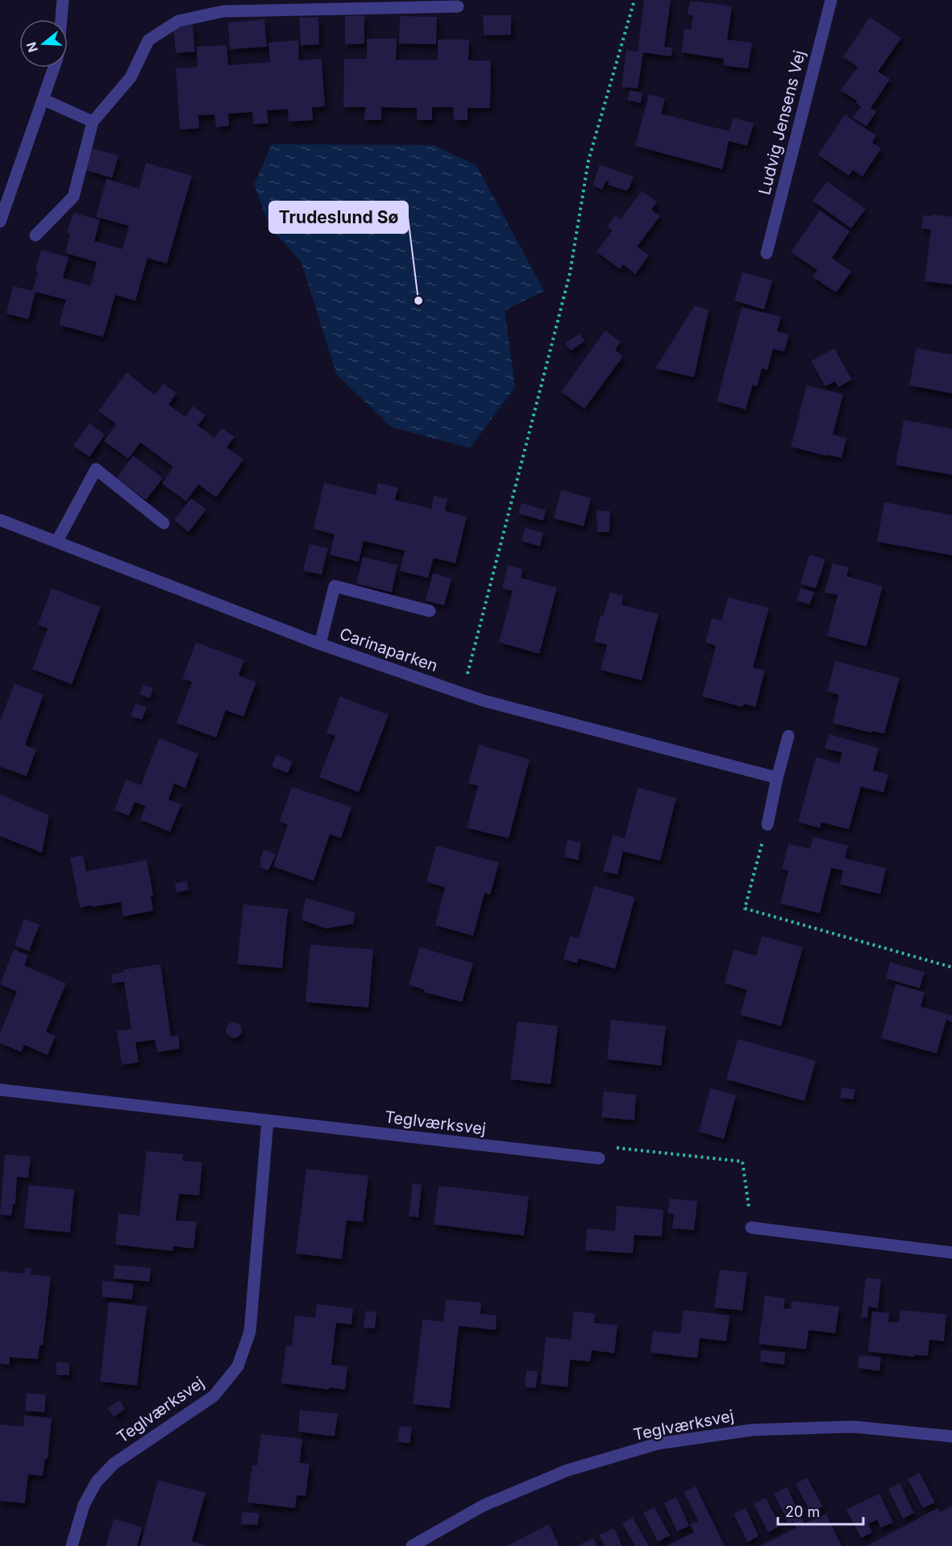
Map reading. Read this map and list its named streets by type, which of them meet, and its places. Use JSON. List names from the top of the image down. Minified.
{"streets":{"street":["Ludvig Jensens Vej","Carinaparken","Teglværksvej"]},"places":["Trudeslund Sø"],"scale_bar":"20 m","north":"left"}
